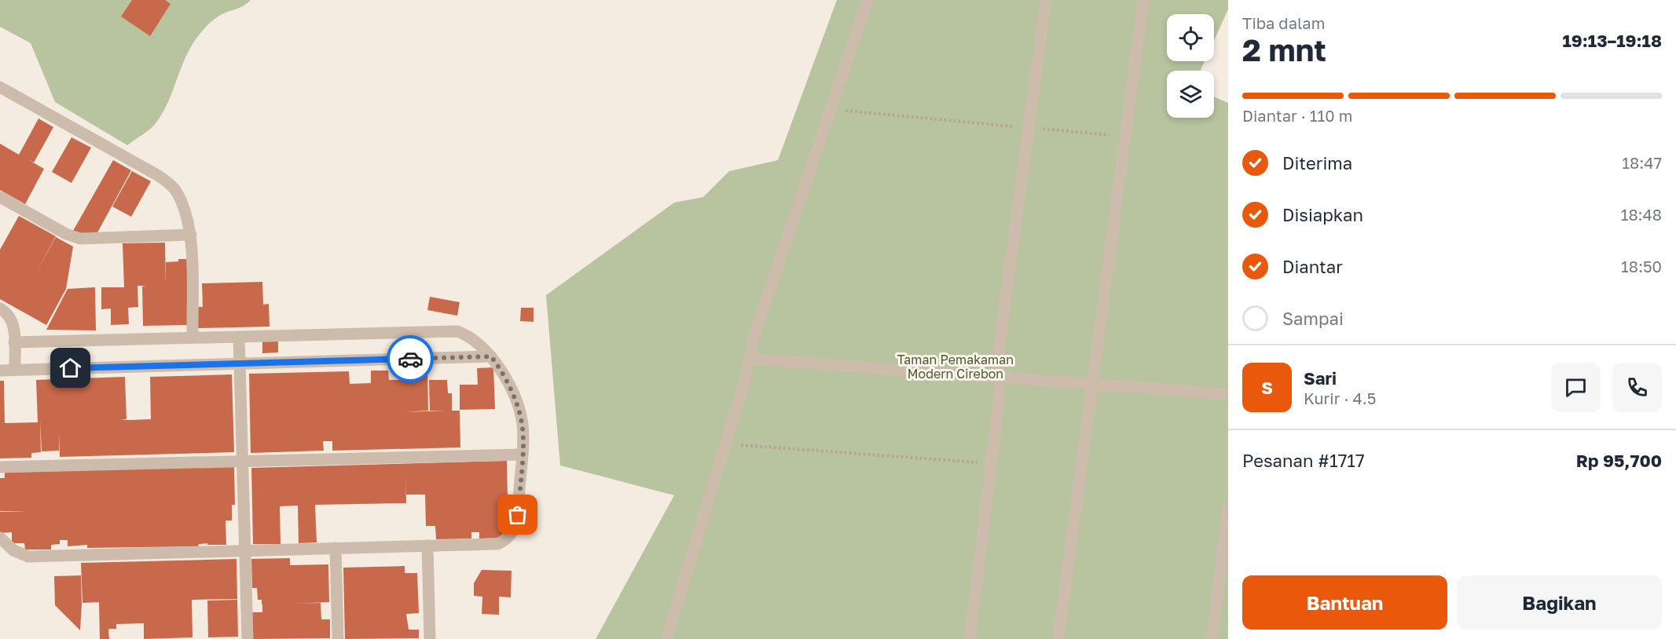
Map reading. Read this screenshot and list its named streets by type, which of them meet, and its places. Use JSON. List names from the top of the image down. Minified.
{"parks":["Taman Pemakaman Modern Cirebon"],"page":{"heading":["2 mnt","Tiba dalam","19:13–19:18"],"panel":["Sari","Kurir · 4.5","Pesanan #1717","Rp 95,700"],"bar":"Diantar · 110 m","list":[["Diterima","18:47"],["Disiapkan","18:48"],["Diantar","18:50"],"Sampai"],"round":"S","buttons":["Bantuan","Bagikan"]}}
